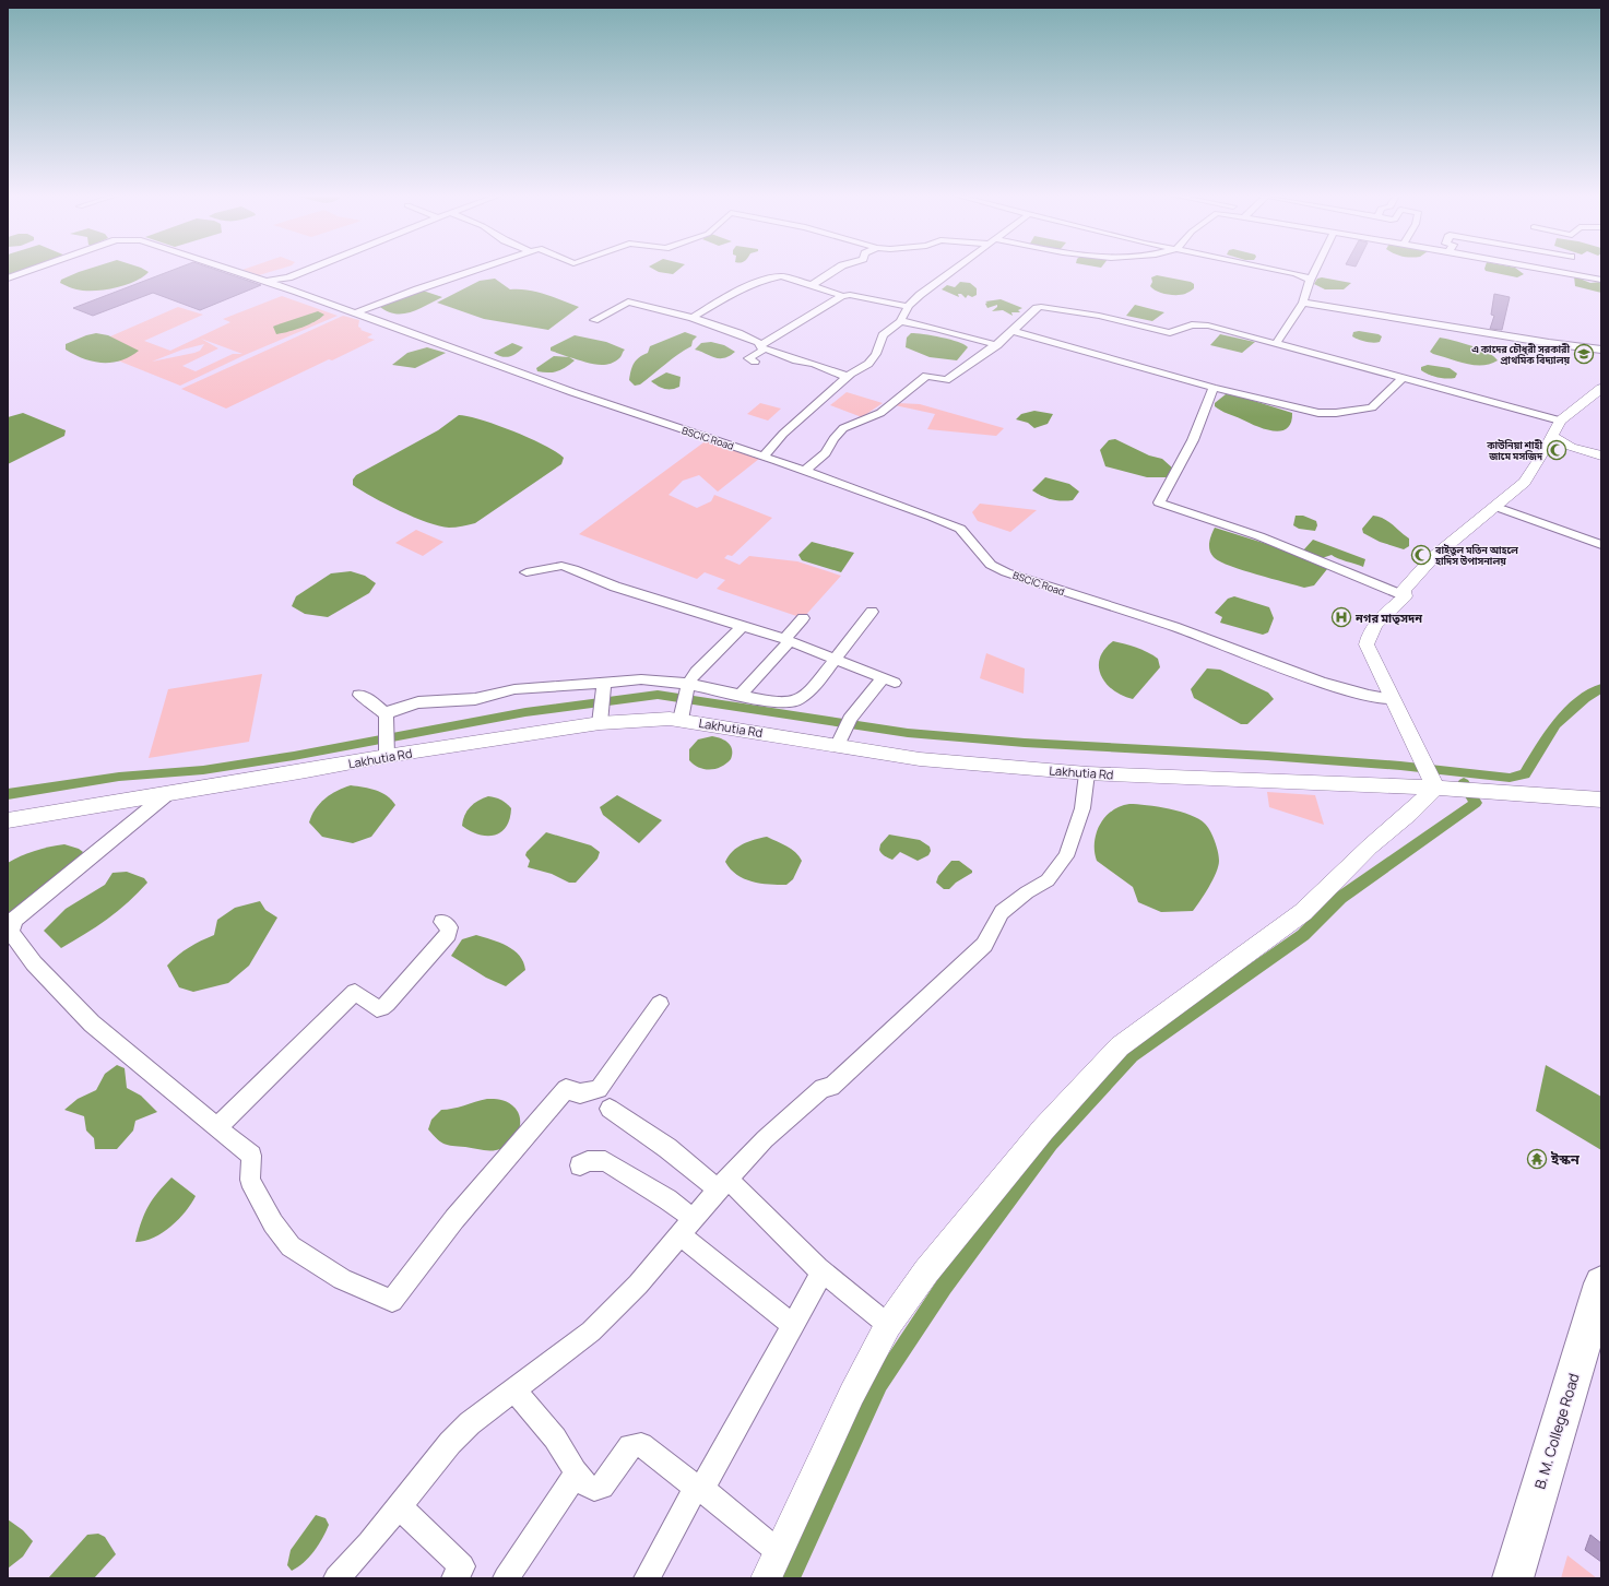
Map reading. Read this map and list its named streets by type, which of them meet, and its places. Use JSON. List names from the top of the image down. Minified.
{"streets":{"main road":["B. M. College Road"],"street":["BSCIC Road","Lakhutia Rd"]},"places":{"school or university":["এ কাদের চৌধুরী সরকারী প্রাথমিক বিদ্যালয়"],"mosque":["কাউনিয়া শাহী জামে মসজিদ","বাইতুল মতিন আহলে হাদিস উপাসনালয়"],"hospital":["নগর মাতৃসদন"],"temple":["ইস্কন"]}}
